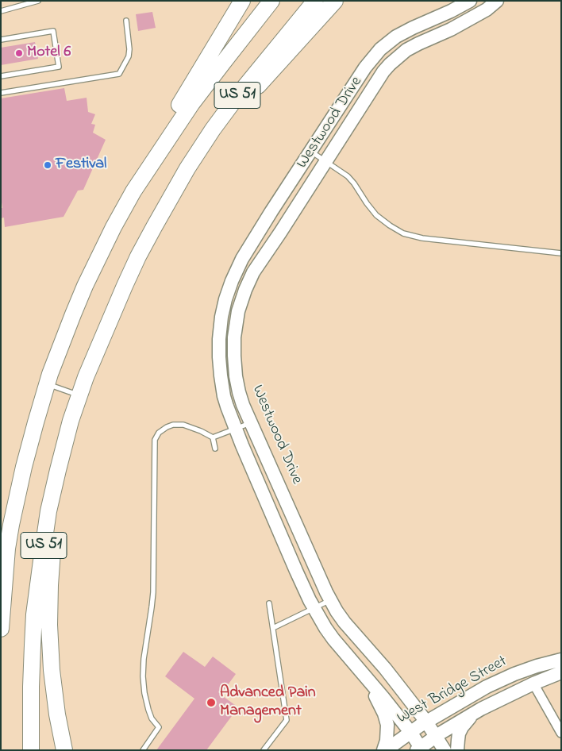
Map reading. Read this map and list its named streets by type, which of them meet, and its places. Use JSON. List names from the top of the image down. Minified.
{"streets":{"highway":["US 51"],"street":["Westwood Drive","West Bridge Street"]},"crossings":[["Westwood Drive","West Bridge Street"]],"places":["Motel 6","Festival","Advanced Pain Management"]}
